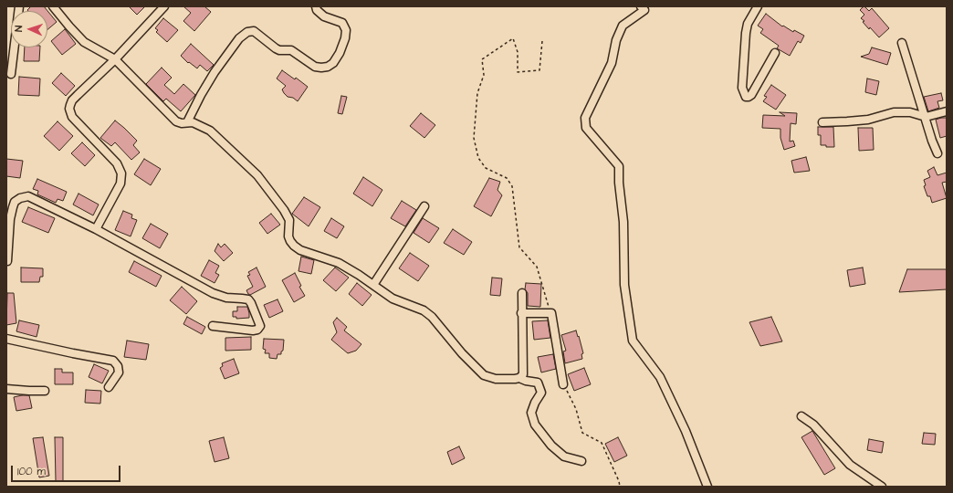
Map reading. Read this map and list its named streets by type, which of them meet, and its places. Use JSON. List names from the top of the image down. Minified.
{"scale_bar":"100 m","north":"left"}
